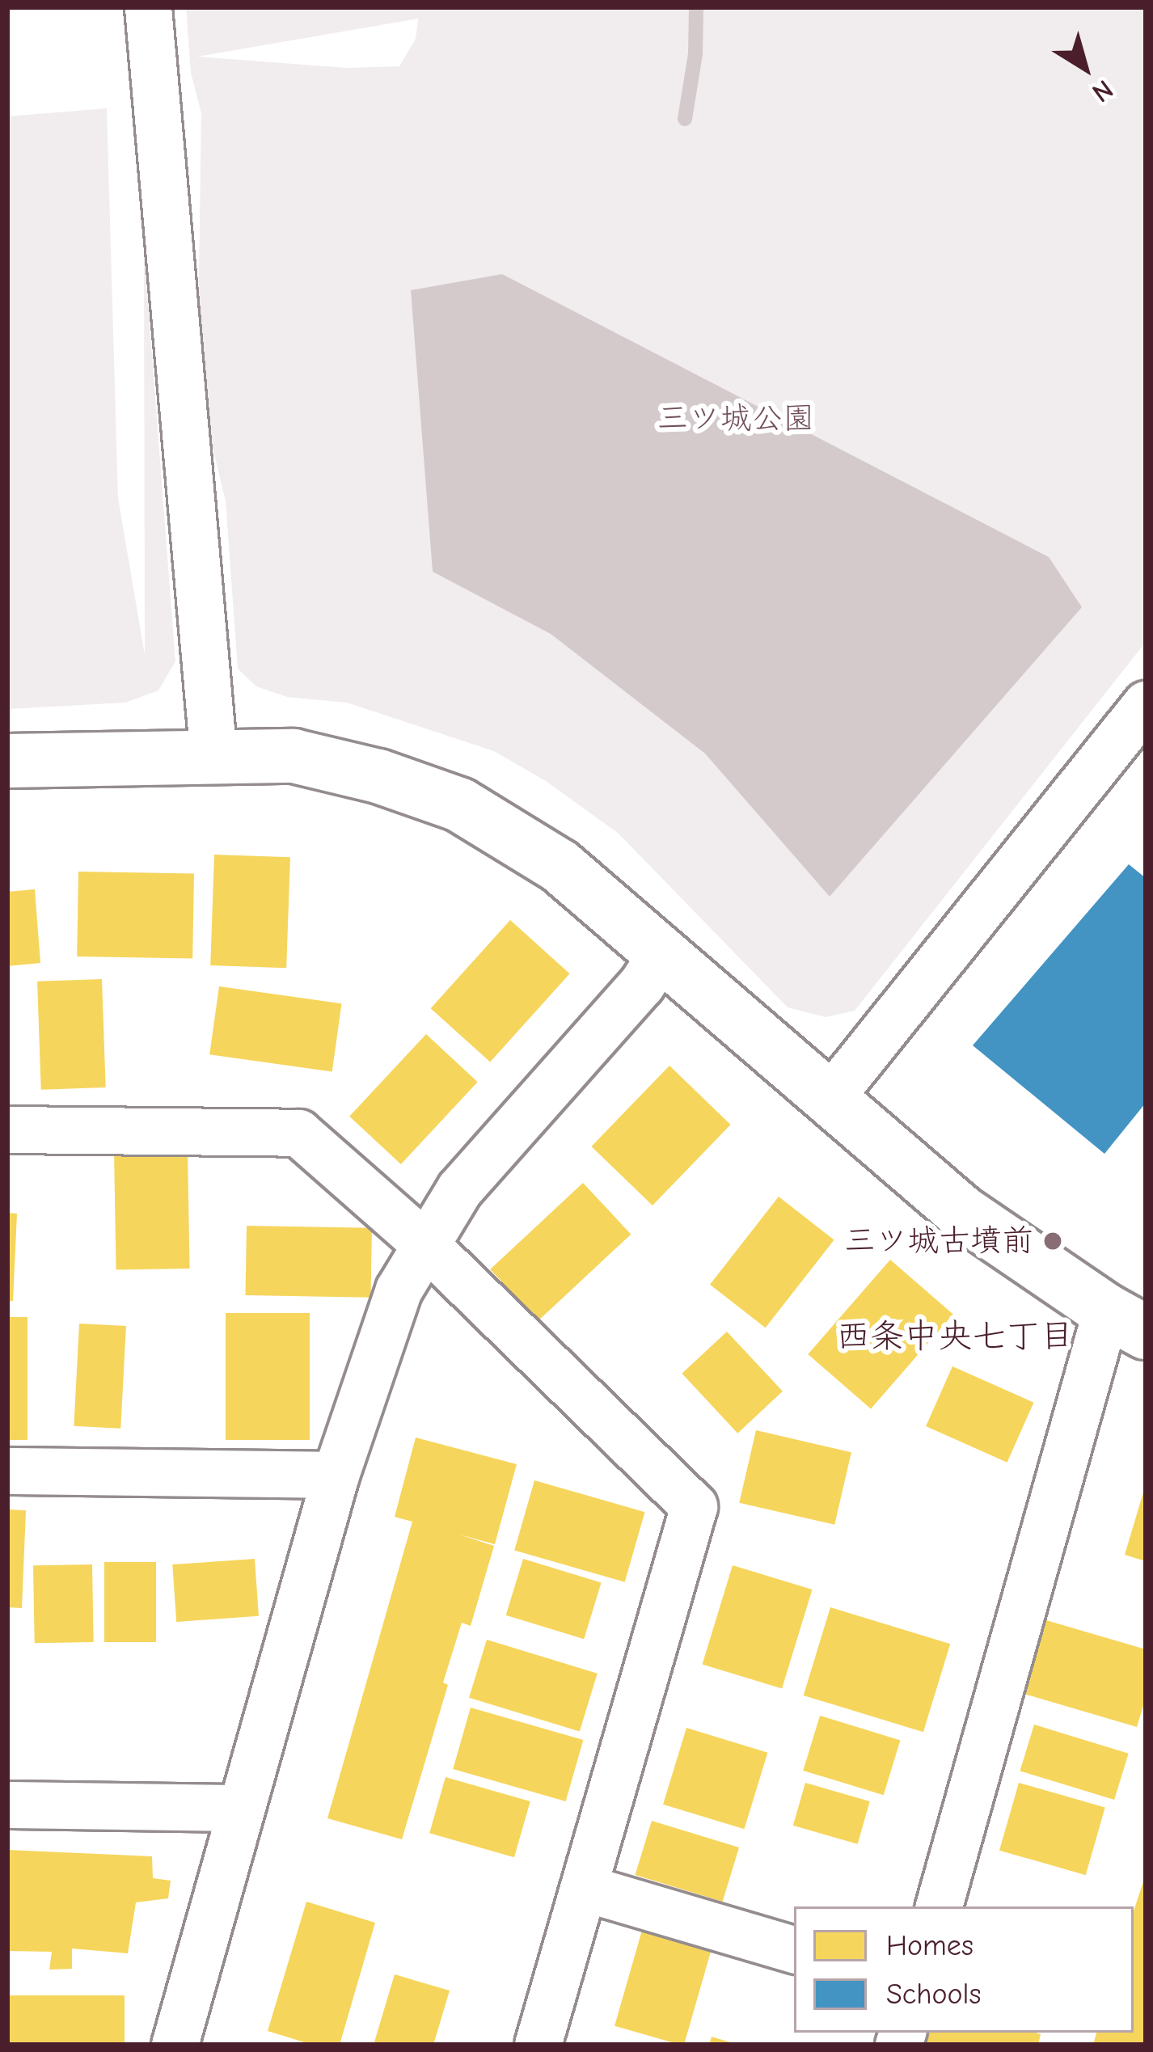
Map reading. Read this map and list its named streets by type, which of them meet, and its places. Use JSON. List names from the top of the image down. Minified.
{"districts":["西条中央七丁目"],"parks":["三ツ城公園"],"places":["三ツ城古墳前"],"legend":["Homes","Schools"],"north":"bottom right"}
